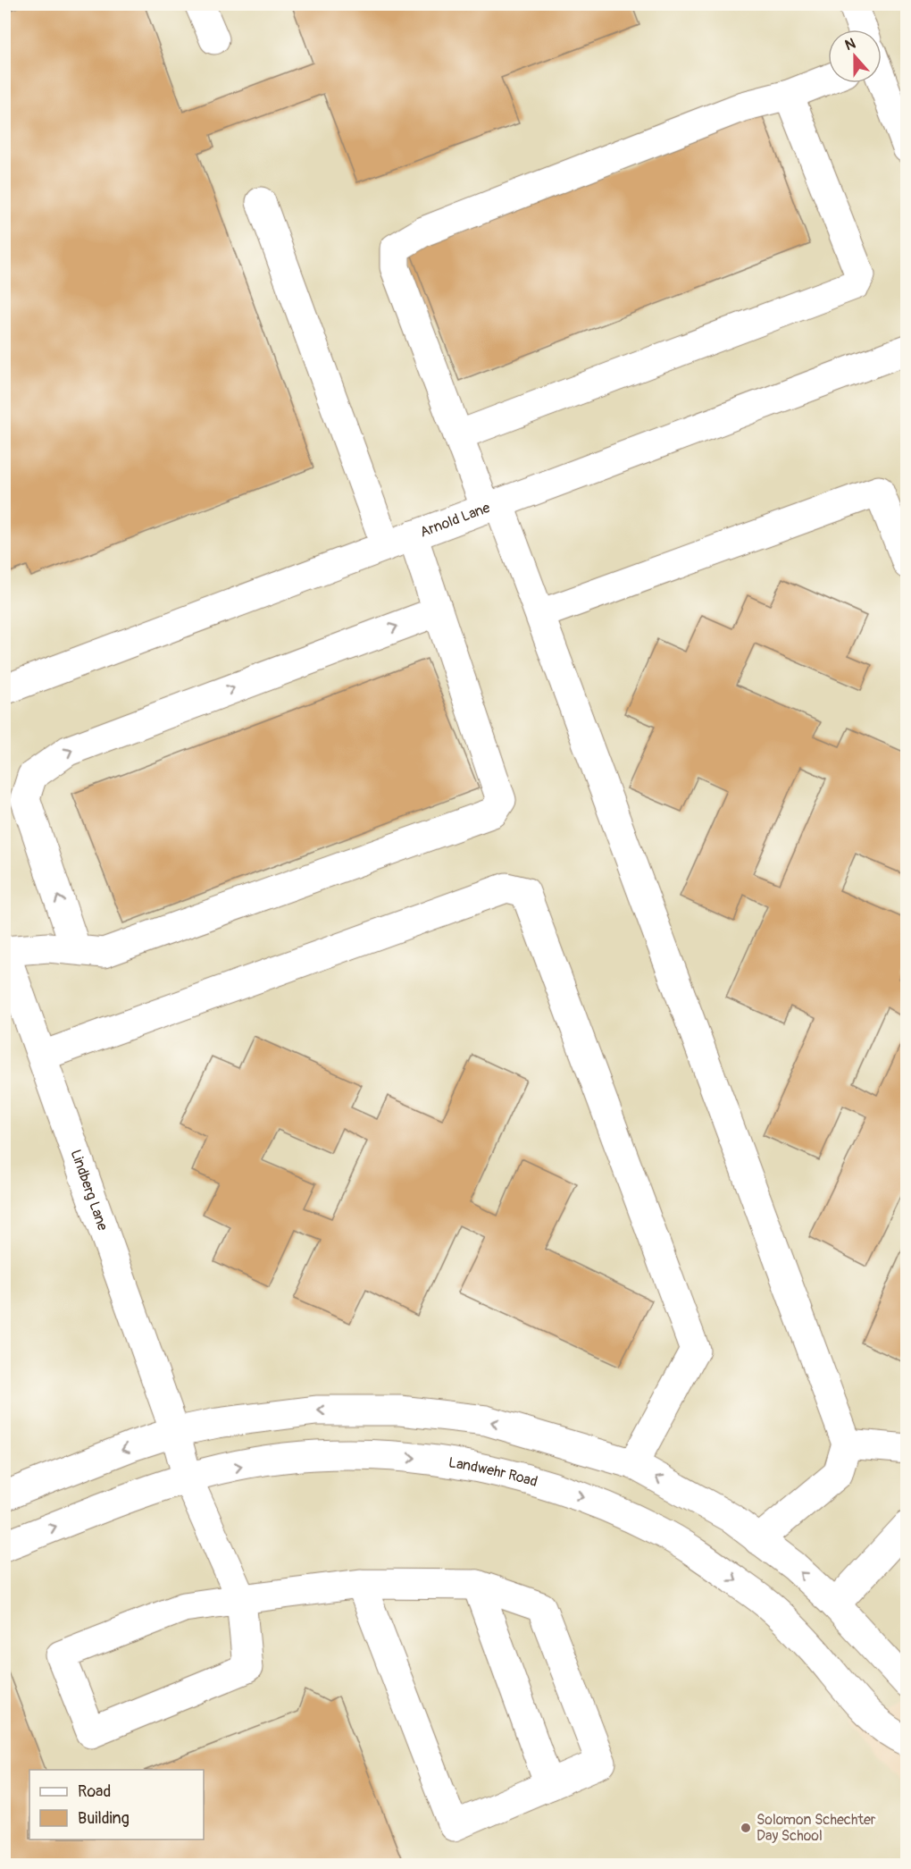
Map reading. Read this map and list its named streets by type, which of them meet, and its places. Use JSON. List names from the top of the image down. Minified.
{"streets":{"street":["Arnold Lane","Lindberg Lane","Landwehr Road"]},"crossings":[["Lindberg Lane","Landwehr Road"]],"places":["Solomon Schechter Day School"],"legend":["Road","Building"],"north":"top"}
